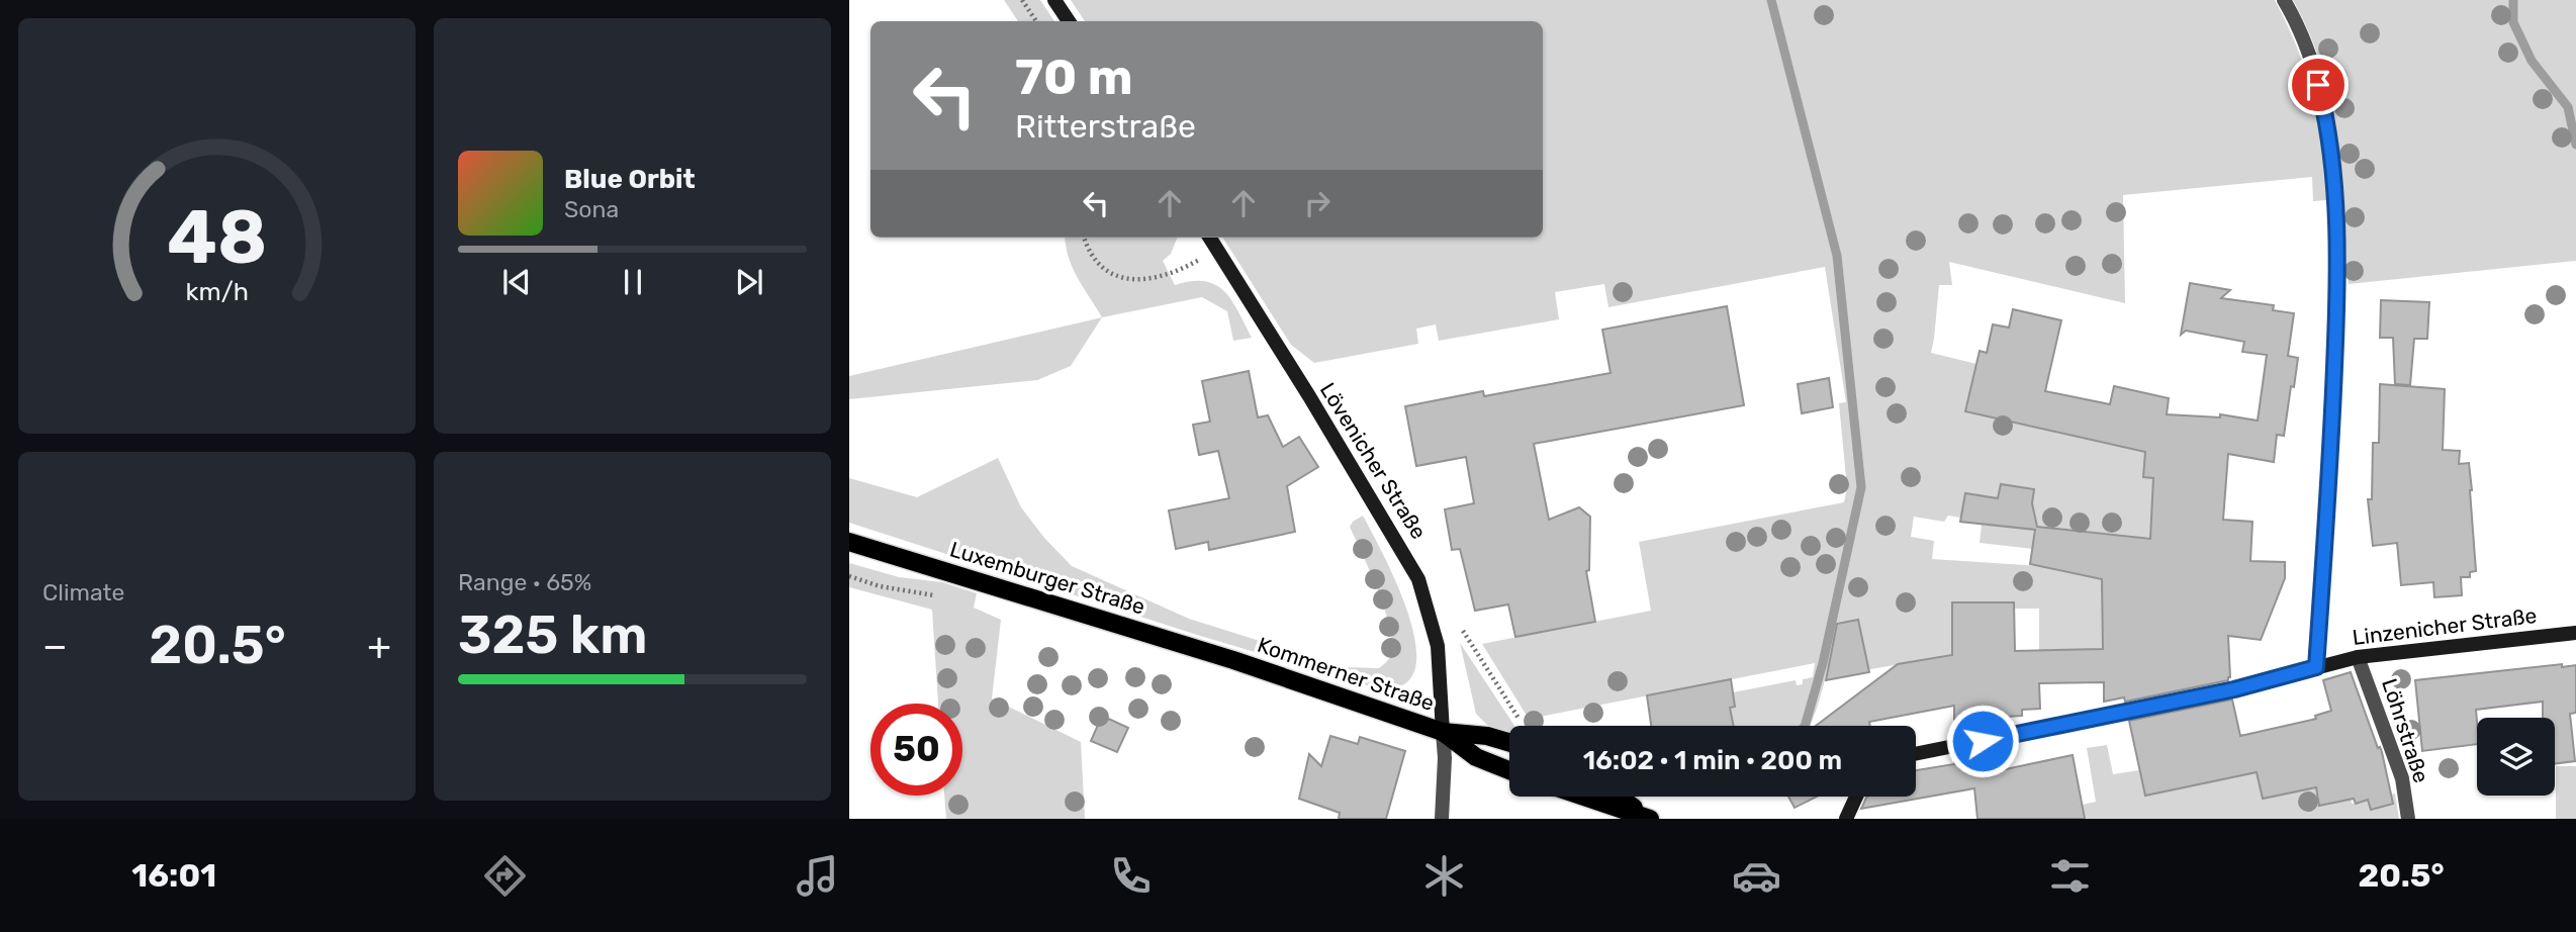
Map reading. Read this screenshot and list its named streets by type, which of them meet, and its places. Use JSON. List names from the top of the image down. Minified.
{"streets":{"main road":["Lövenicher Straße","Luxemburger Straße","Linzenicher Straße","Kommerner Straße"],"street":["Löhrstraße"]},"crossings":[["Lövenicher Straße","Kommerner Straße"],["Luxemburger Straße","Kommerner Straße"],["Linzenicher Straße","Löhrstraße"]],"page":{"turn":["70 m","Ritterstraße"],"song":["Blue Orbit","Sona"],"tile":["Climate",["Range · 65%","325 km"]],"heat":["−","20.5°","+"],"limit":"50","trip":"16:02 · 1 min · 200 m","tabs":["16:01","20.5°"],"gauge":["48","km/h"]}}
